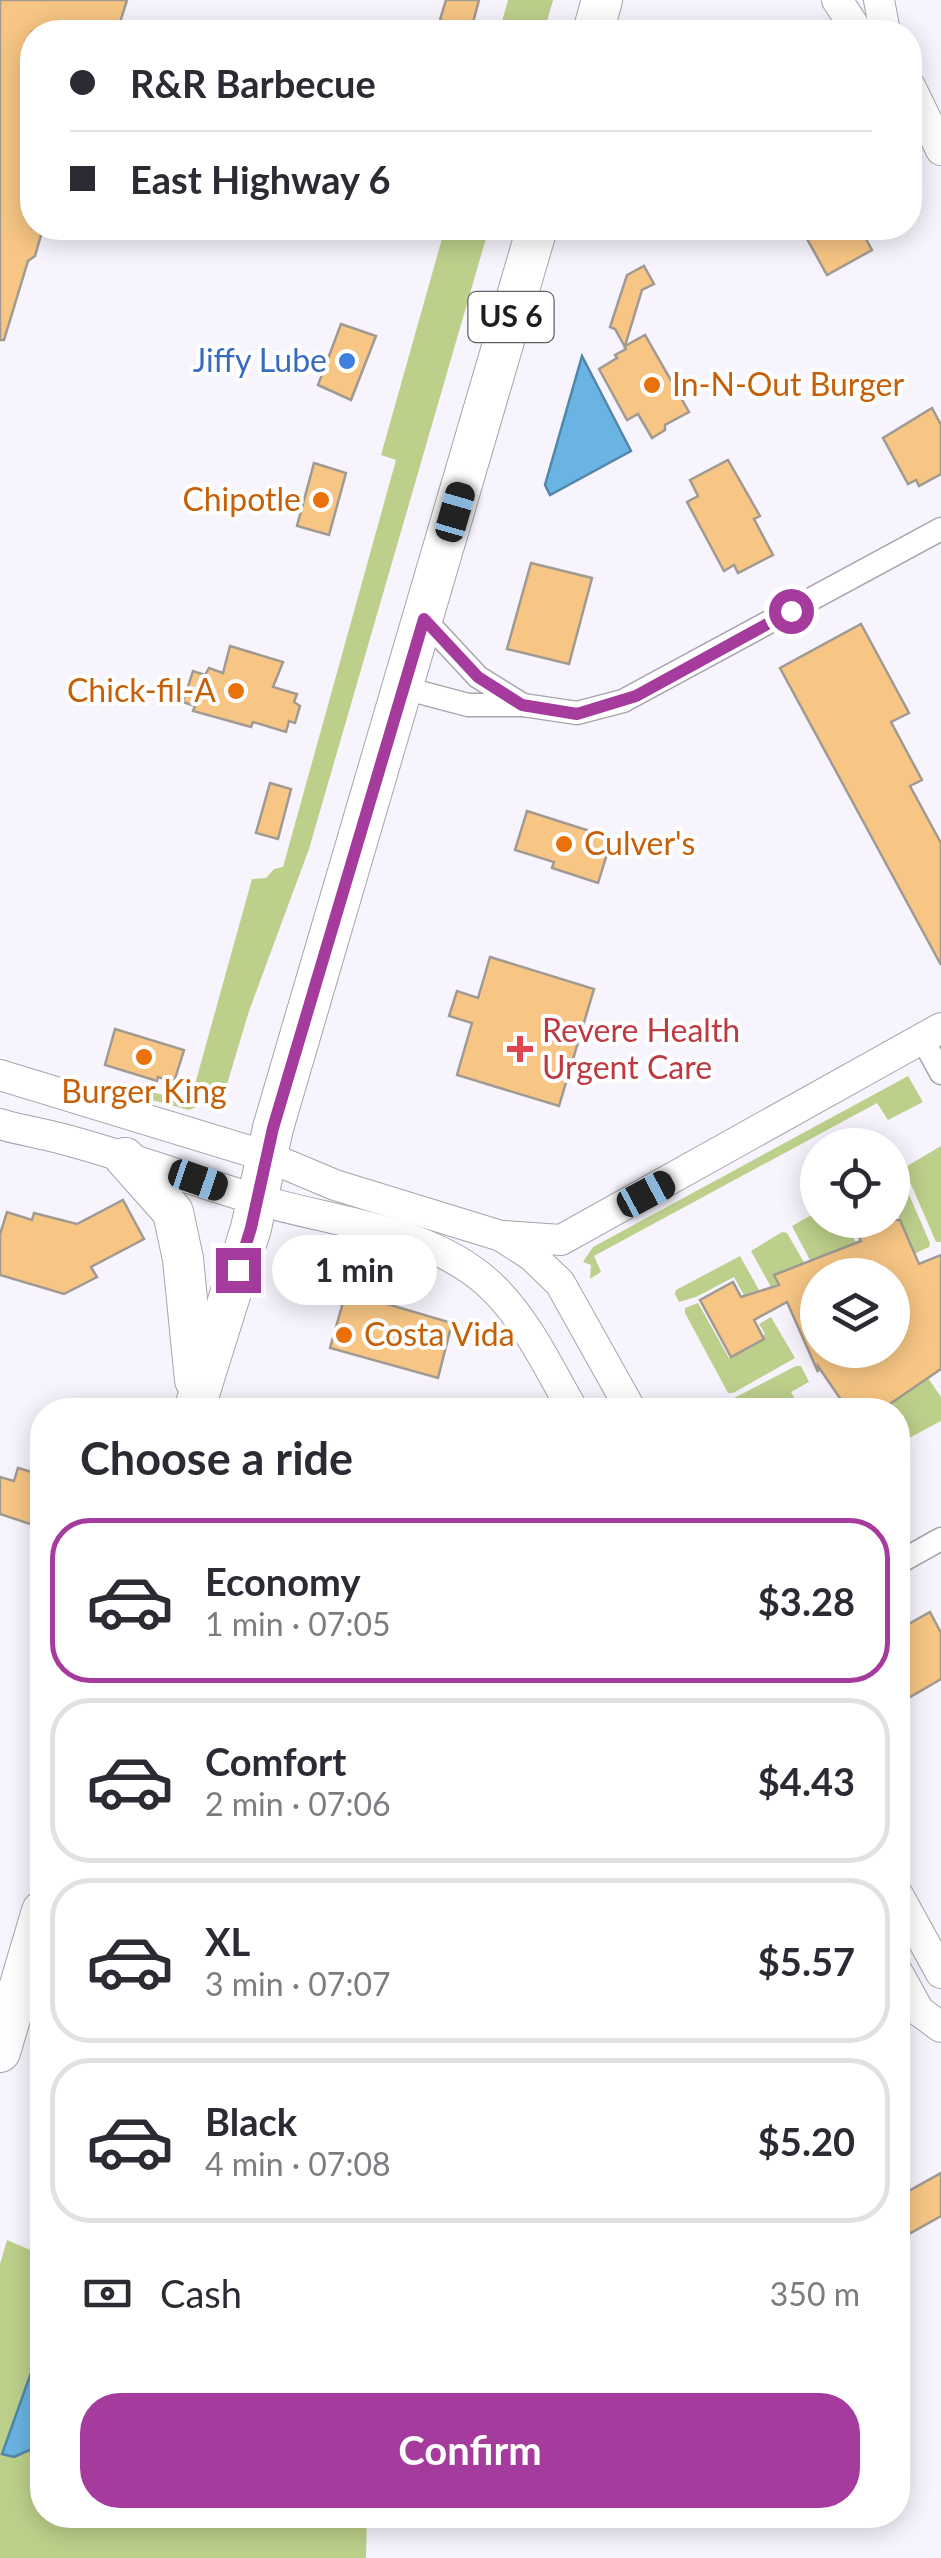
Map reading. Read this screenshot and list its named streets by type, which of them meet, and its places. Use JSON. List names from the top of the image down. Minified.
{"streets":{"highway":["US 6"]},"places":{"other":["Jiffy Lube","In-N-Out Burger","Chipotle","Chick-fil-A","Culver's","Burger King","Costa Vida"],"health":["Revere Health Urgent Care"]},"page":{"banner":["R&R Barbecue","East Highway 6"],"bubble":"1 min","heading":"Choose a ride","list":[{"name":"Economy","note":"1 min · 07:05","value":"$3.28"},{"name":"Comfort","note":"2 min · 07:06","value":"$4.43"},{"name":"XL","note":"3 min · 07:07","value":"$5.57"},{"name":"Black","note":"4 min · 07:08","value":"$5.20"}],"pay":["Cash","350 m"],"buttons":"Confirm"}}
